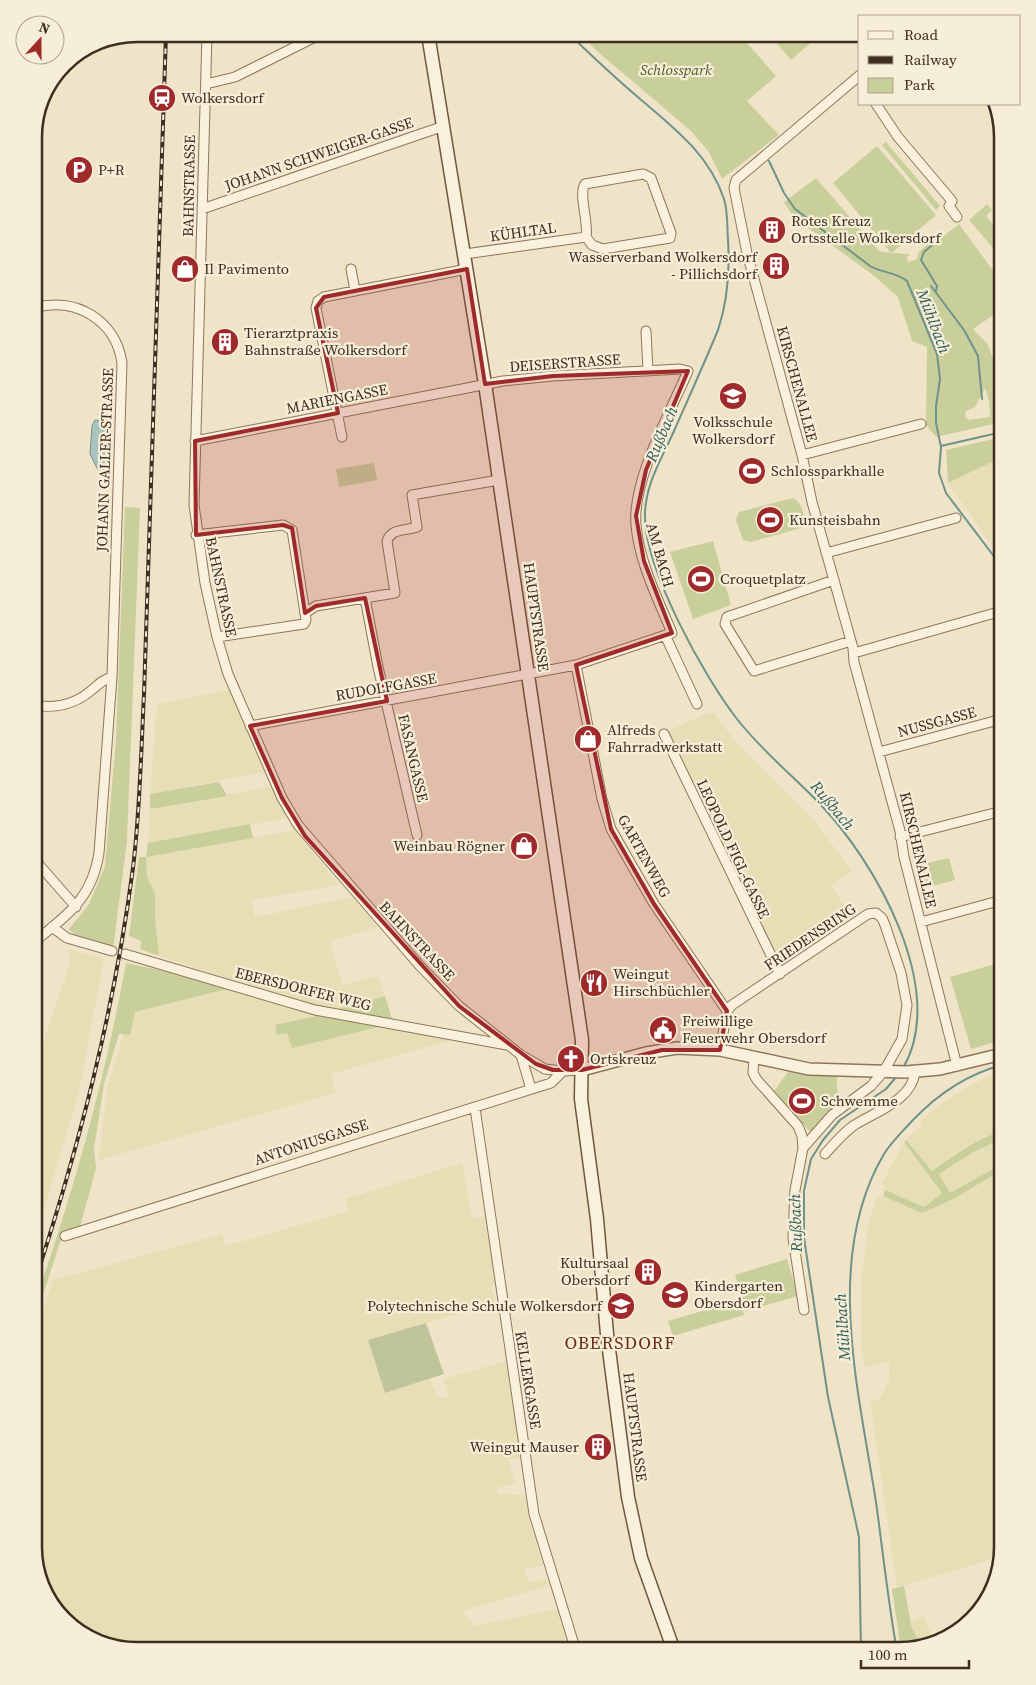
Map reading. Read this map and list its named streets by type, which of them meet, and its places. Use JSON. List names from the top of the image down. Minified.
{"streets":{"main road":["HAUPTSTRASSE"],"street":["JOHANN SCHWEIGER-GASSE","BAHNSTRASSE","KÜHLTAL","DEISERSTRASSE","KIRSCHENALLEE","MARIENGASSE","JOHANN GALLER-STRASSE","AM BACH","RUDOLFGASSE","NUSSGASSE","FASANGASSE","LEOPOLD FIGL-GASSE","GARTENWEG","FRIEDENSRING","EBERSDORFER WEG","ANTONIUSGASSE","KELLERGASSE"]},"crossings":[["JOHANN SCHWEIGER-GASSE","BAHNSTRASSE"],["JOHANN SCHWEIGER-GASSE","HAUPTSTRASSE"],["BAHNSTRASSE","MARIENGASSE"],["BAHNSTRASSE","HAUPTSTRASSE"],["BAHNSTRASSE","RUDOLFGASSE"],["BAHNSTRASSE","EBERSDORFER WEG"],["BAHNSTRASSE","ANTONIUSGASSE"],["KÜHLTAL","HAUPTSTRASSE"],["DEISERSTRASSE","MARIENGASSE"],["DEISERSTRASSE","AM BACH"],["DEISERSTRASSE","HAUPTSTRASSE"],["KIRSCHENALLEE","NUSSGASSE"],["MARIENGASSE","HAUPTSTRASSE"],["AM BACH","RUDOLFGASSE"],["HAUPTSTRASSE","RUDOLFGASSE"],["RUDOLFGASSE","FASANGASSE"],["RUDOLFGASSE","GARTENWEG"],["LEOPOLD FIGL-GASSE","FRIEDENSRING"],["GARTENWEG","FRIEDENSRING"],["ANTONIUSGASSE","KELLERGASSE"]],"districts":["OBERSDORF"],"water":["Mühlbach","Rußbach"],"parks":["Schlosspark"],"places":{"station":["Wolkersdorf"],"parking":["P+R"],"building":["Rotes Kreuz Ortsstelle Wolkersdorf","Wasserverband Wolkersdorf - Pillichsdorf","Tierarztpraxis Bahnstraße Wolkersdorf","Kultursaal Obersdorf","Weingut Mauser"],"shop":["Il Pavimento","Alfreds Fahrradwerkstatt","Weinbau Rögner"],"school or university":["Volksschule Wolkersdorf","Kindergarten Obersdorf","Polytechnische Schule Wolkersdorf"],"sports":["Schlossparkhalle","Kunsteisbahn","Croquetplatz","Schwemme"],"restaurant":["Weingut Hirschbüchler"],"public building":["Freiwillige Feuerwehr Obersdorf"],"church":["Ortskreuz"]},"legend":["Road","Railway","Park"],"scale_bar":"100 m","north":"top"}
